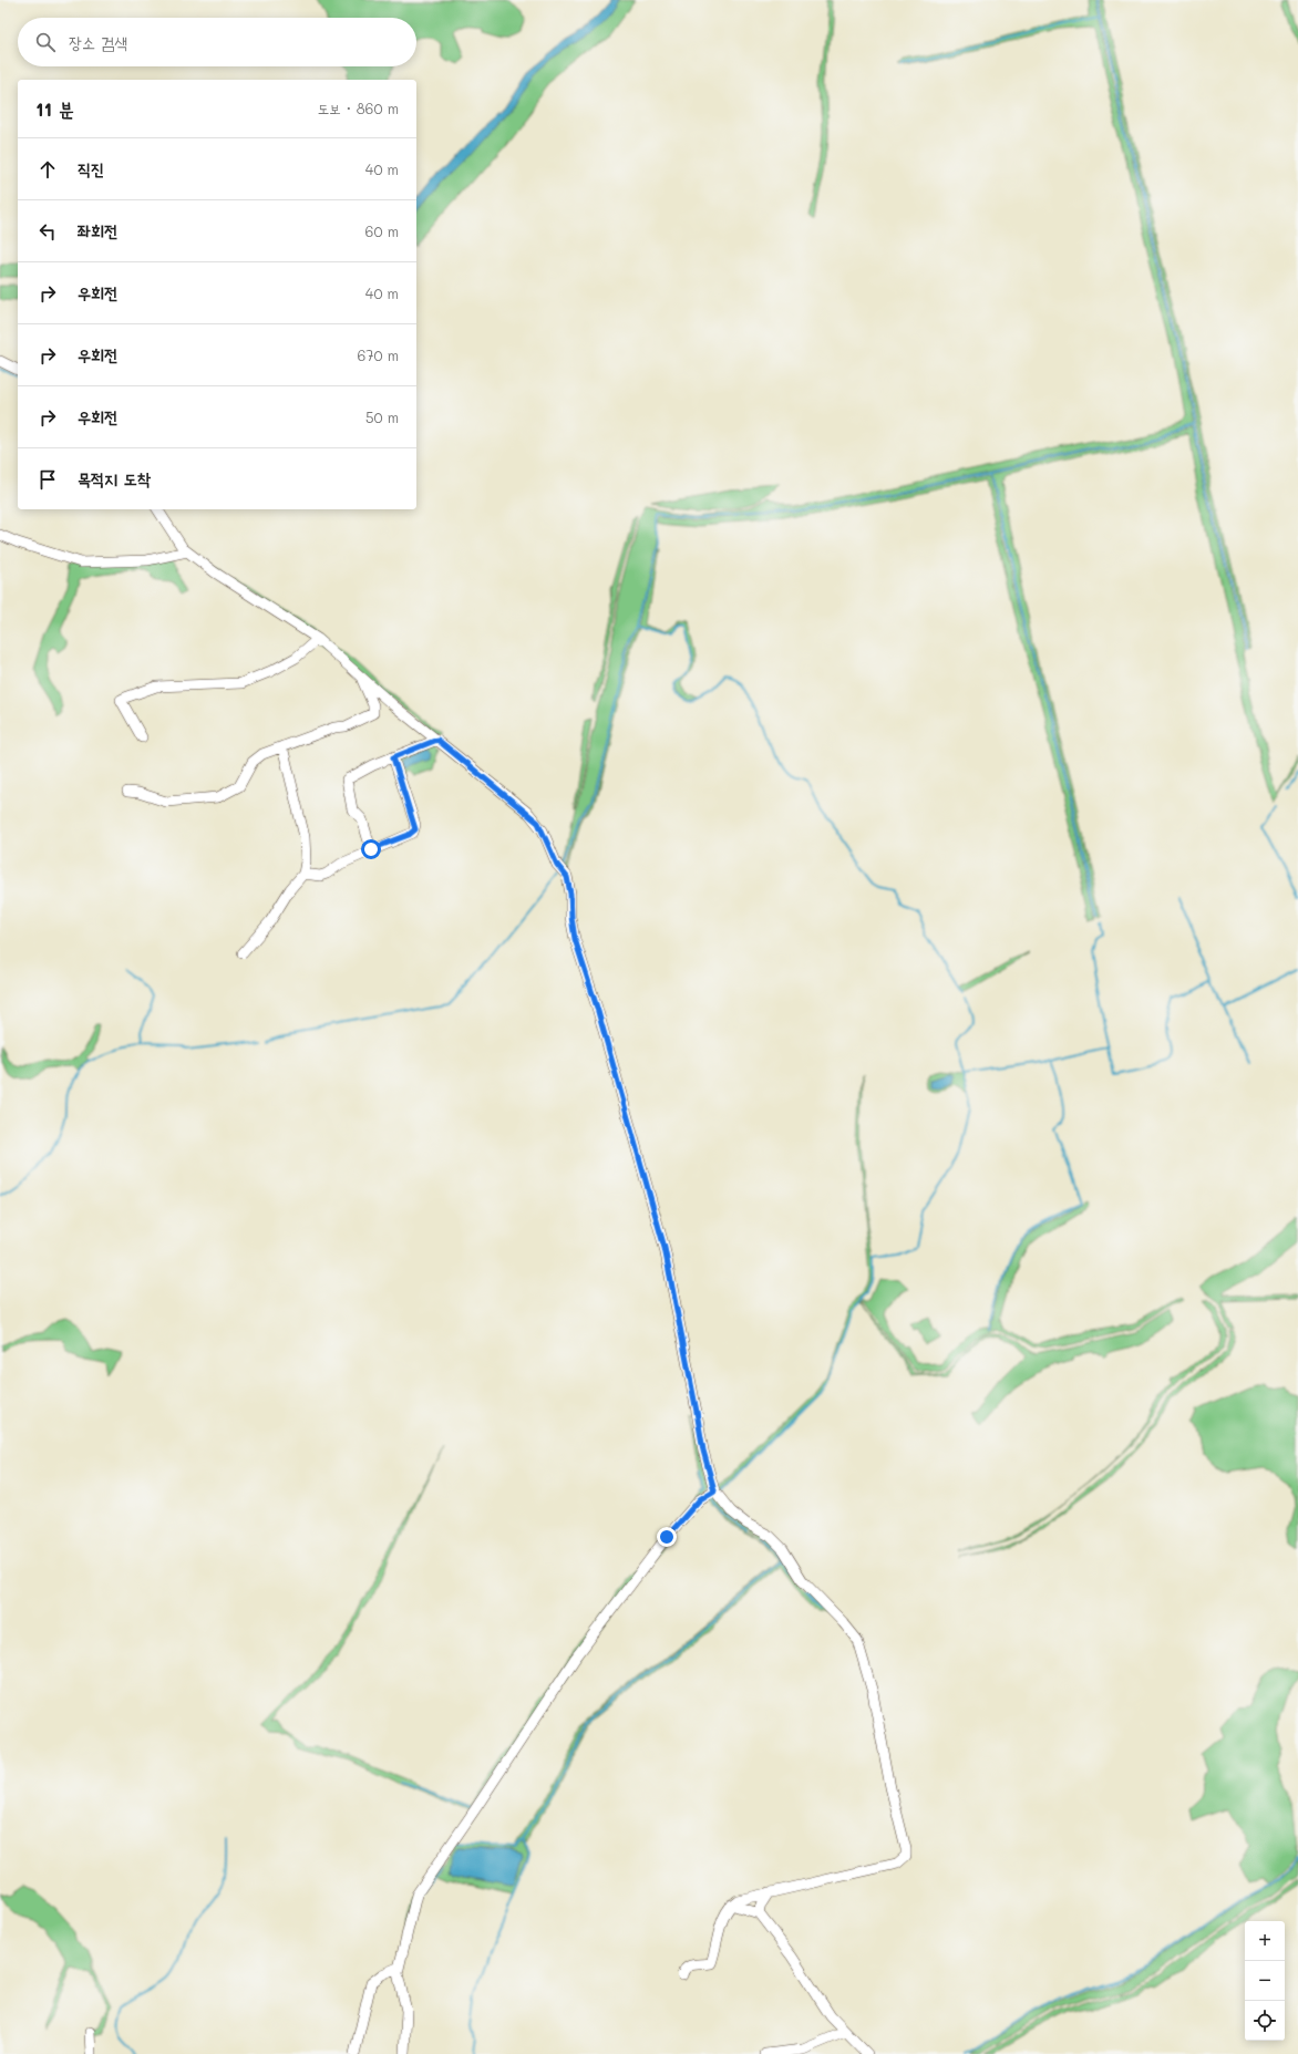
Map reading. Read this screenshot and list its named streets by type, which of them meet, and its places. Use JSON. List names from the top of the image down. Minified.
{"page":{"search":"장소 검색","heading":["11 분","도보 · 860 m"],"list":[["직진","40 m"],["좌회전","60 m"],["우회전","40 m"],["우회전","670 m"],["우회전","50 m"],"목적지 도착"],"map_buttons":["+","−"]}}
